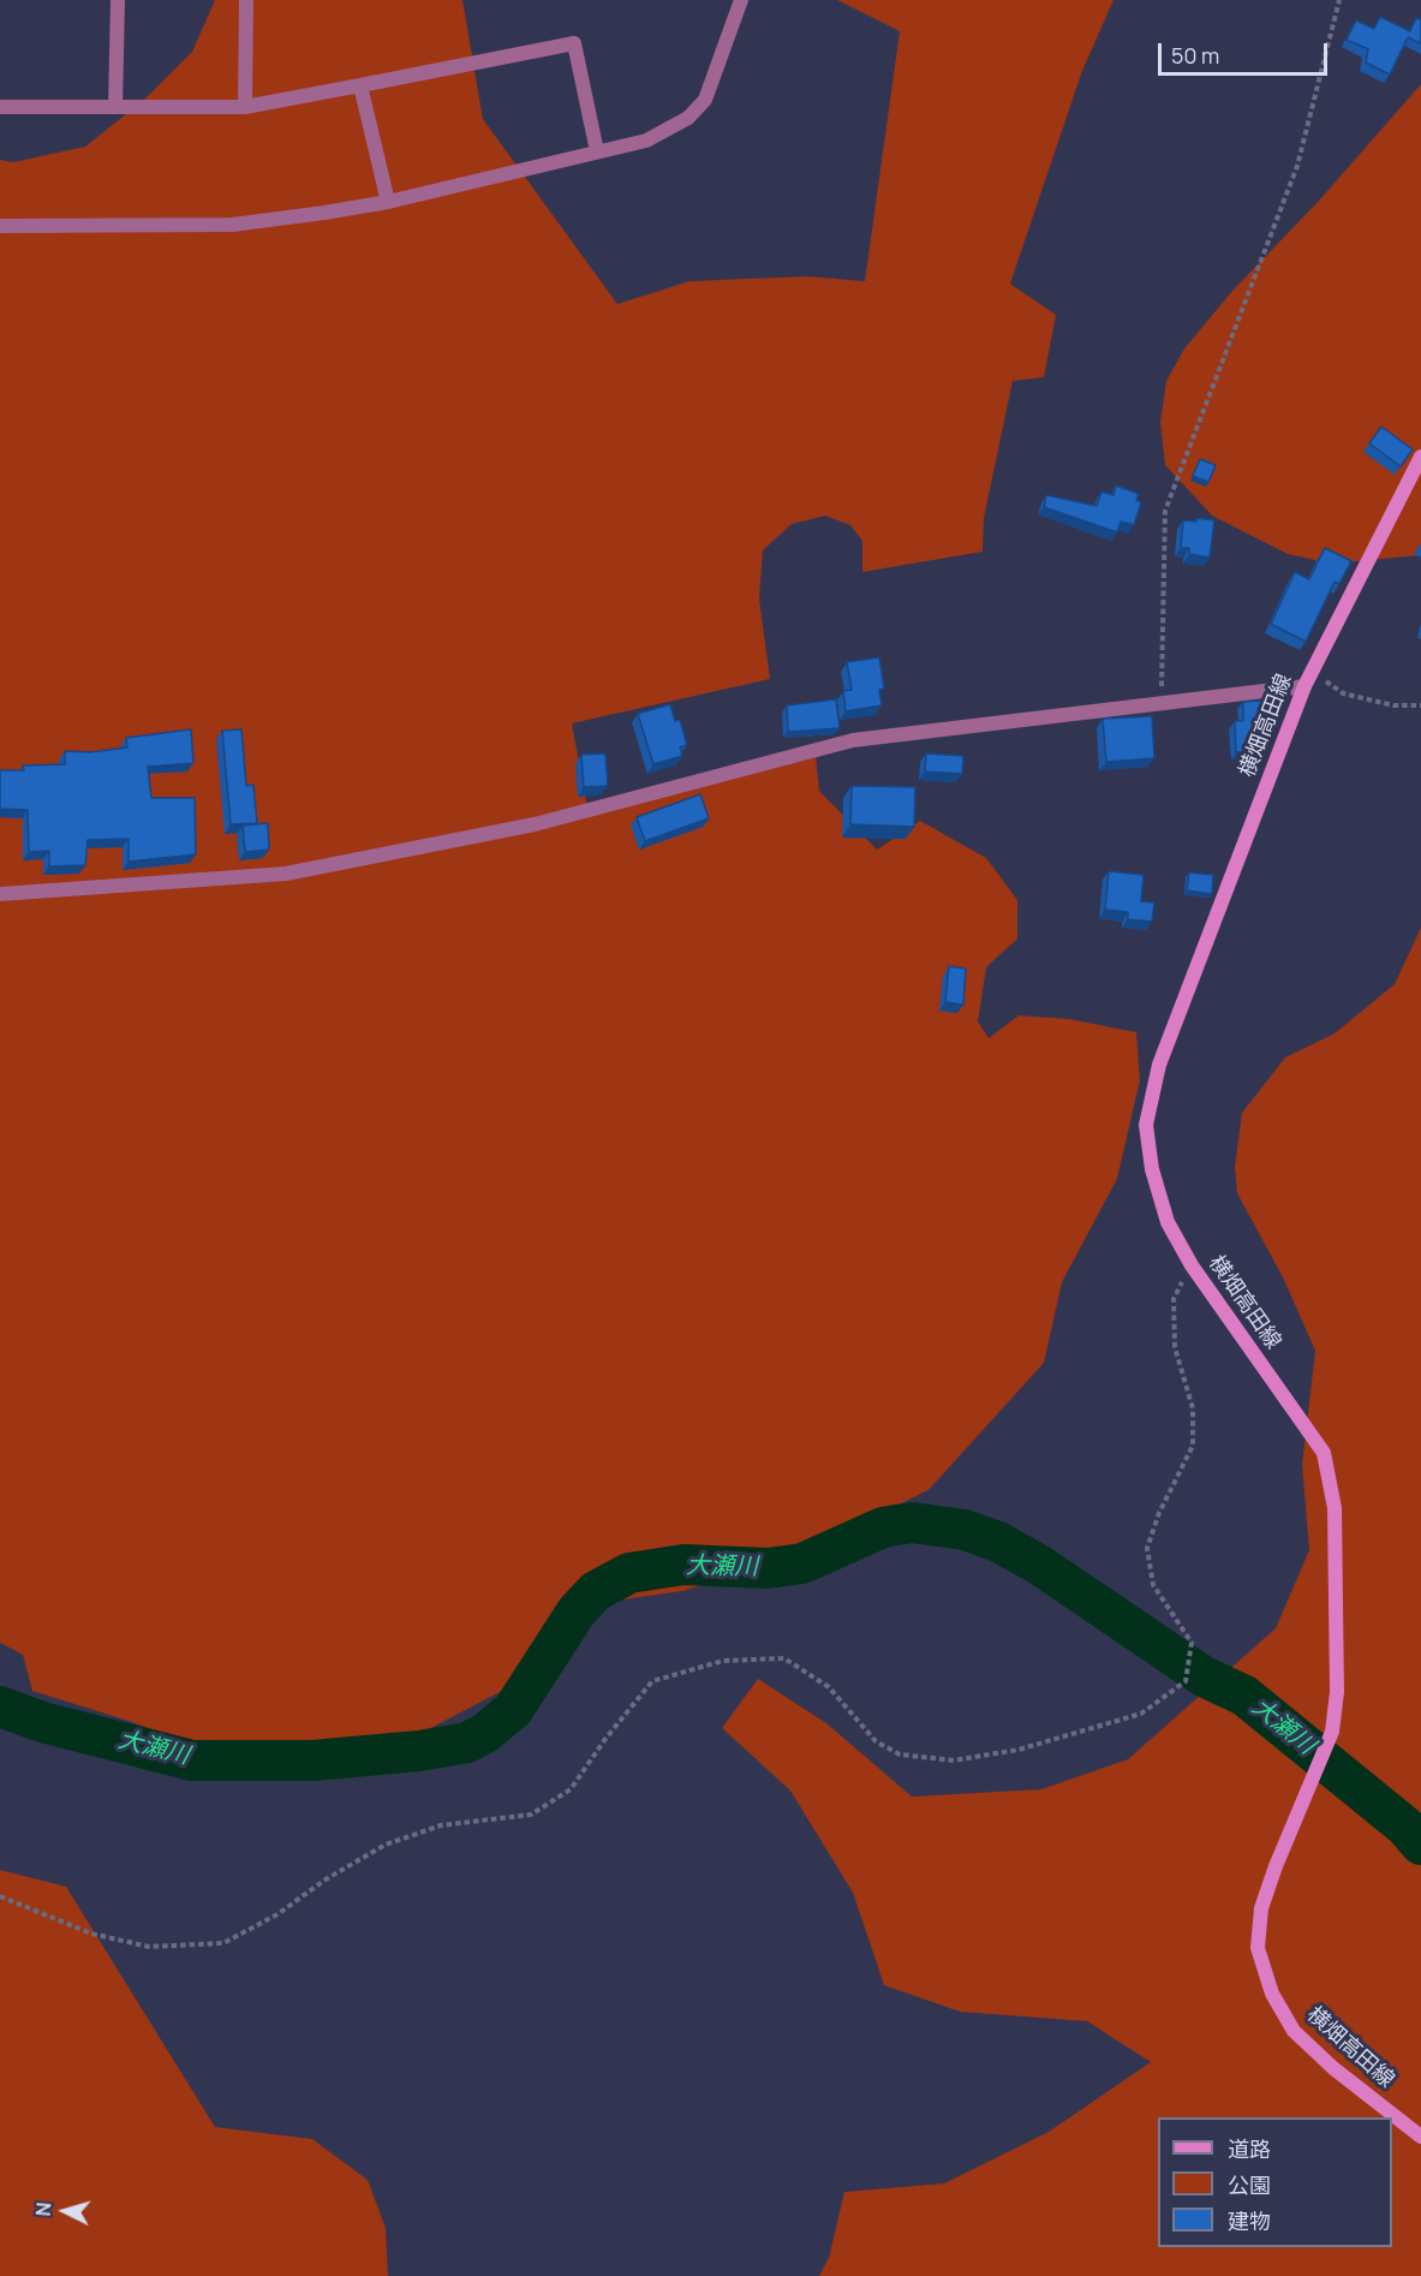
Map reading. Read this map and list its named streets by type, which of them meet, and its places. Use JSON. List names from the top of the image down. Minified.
{"streets":{"main road":["横畑高田線"]},"water":["大瀬川"],"legend":["道路","公園","建物"],"scale_bar":"50 m","north":"left"}
